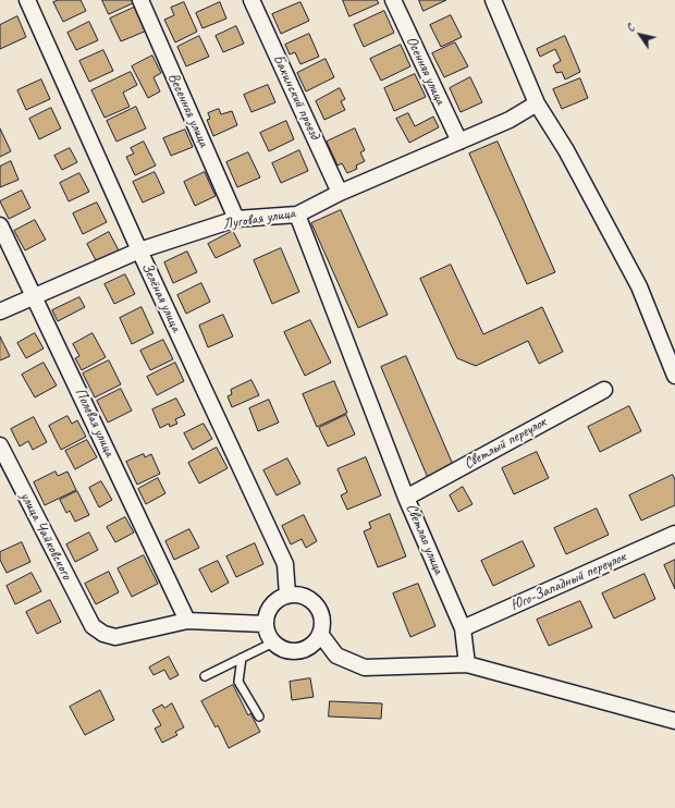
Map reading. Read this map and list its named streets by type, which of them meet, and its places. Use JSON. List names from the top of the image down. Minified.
{"streets":{"street":["Осенняя улица","Бакинский проезд","Весенняя улица","Луговая улица","Зелёная улица","Полевая улица","Светлый переулок","улица Чайковского","Светлая улица","Юго-Западный переулок"]},"crossings":[["Осенняя улица","Луговая улица"],["Бакинский проезд","Луговая улица"],["Весенняя улица","Луговая улица"],["Луговая улица","Зелёная улица"],["Луговая улица","Полевая улица"],["Луговая улица","Светлая улица"],["Полевая улица","улица Чайковского"],["Светлый переулок","Светлая улица"],["Светлая улица","Юго-Западный переулок"]],"north":"top left"}
